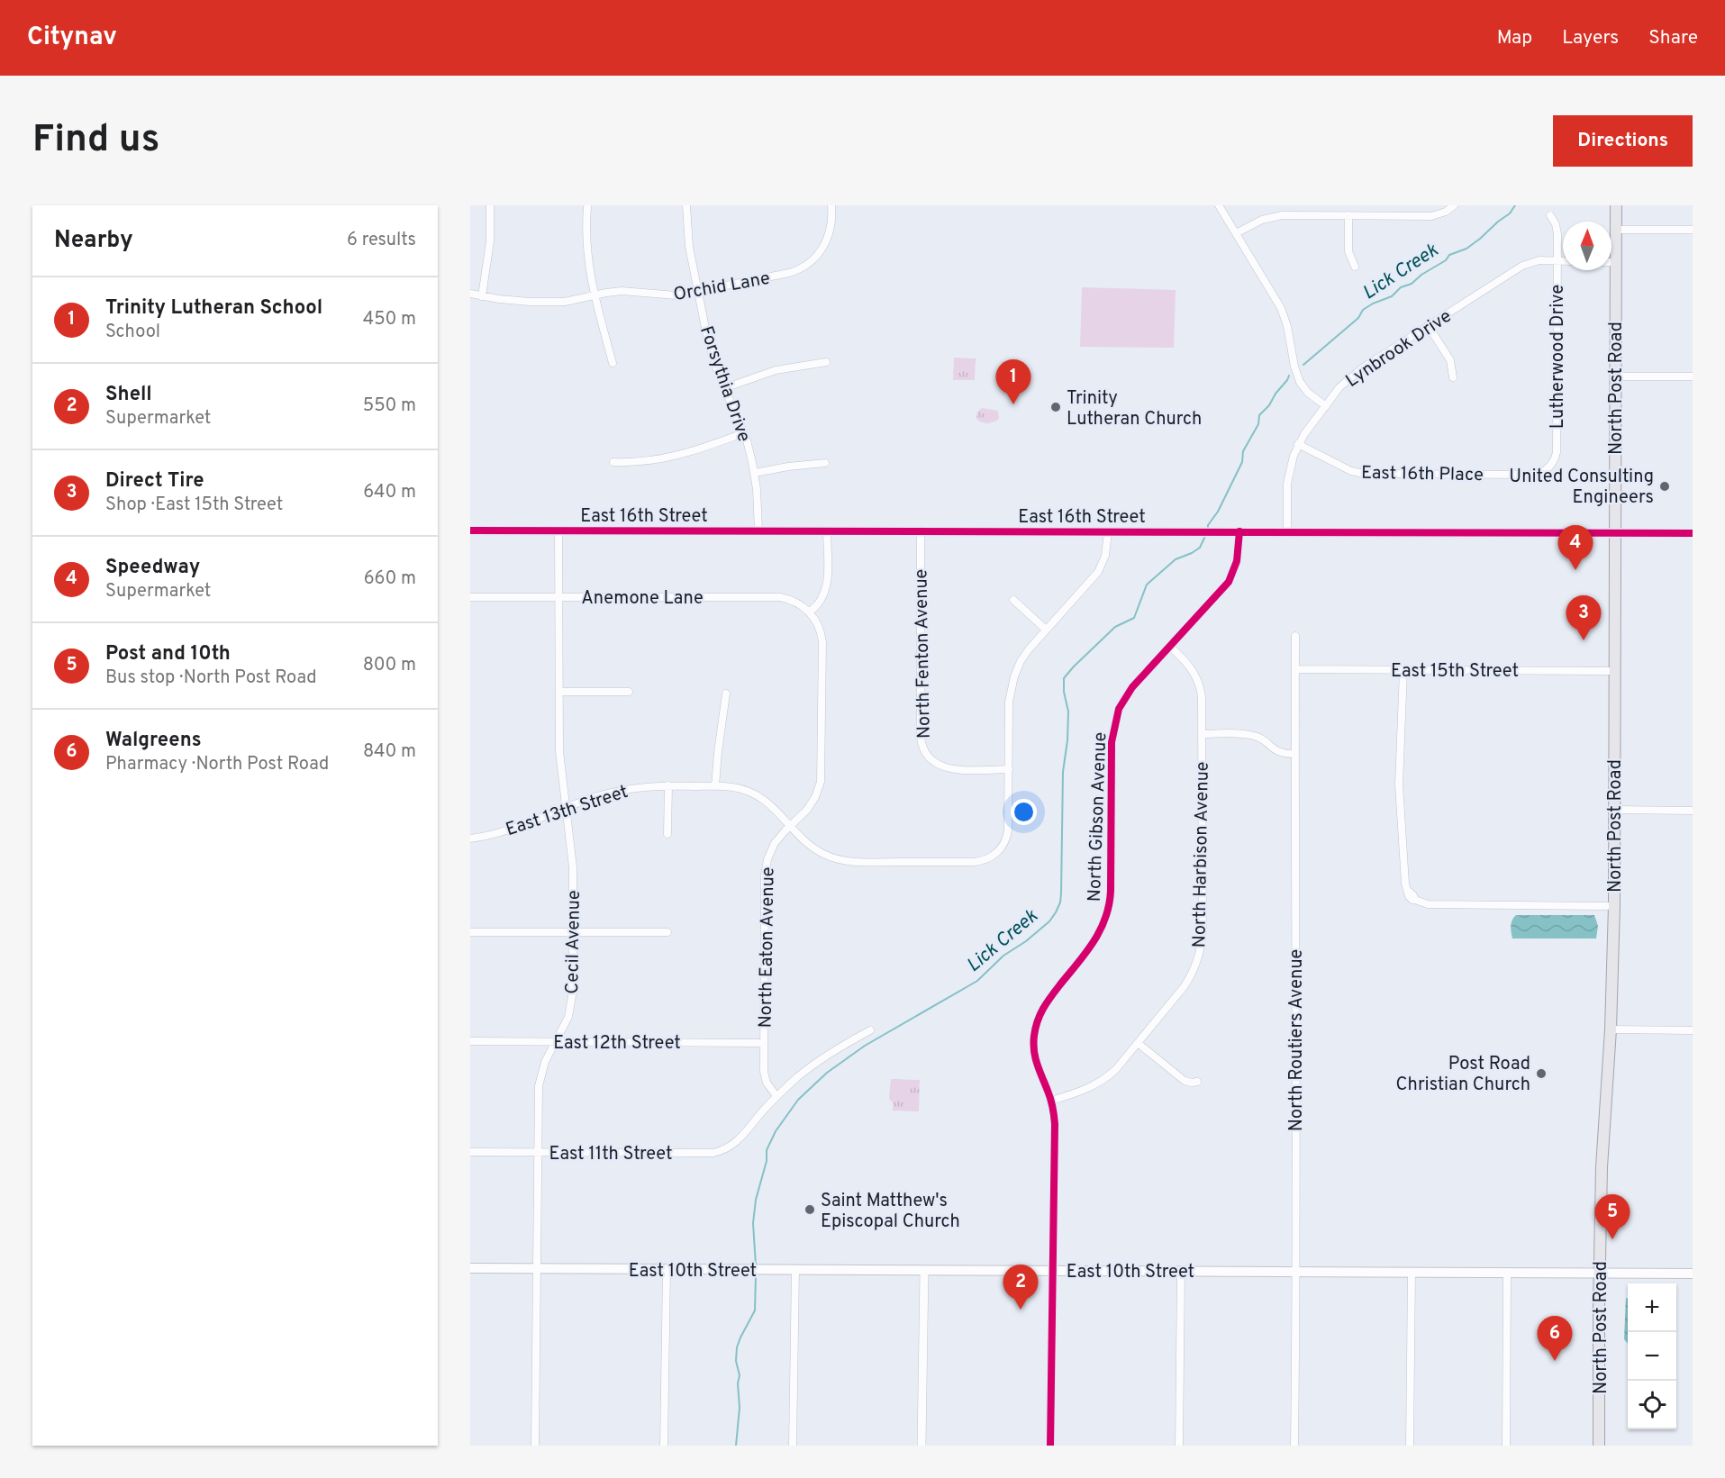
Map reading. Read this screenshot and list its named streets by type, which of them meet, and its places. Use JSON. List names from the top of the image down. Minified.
{"streets":{"main road":["North Post Road","East 10th Street"],"street":["Orchid Lane","Lynbrook Drive","Lutherwood Drive","Forsythia Drive","East 16th Place","East 16th Street","Anemone Lane","North Fenton Avenue","East 15th Street","East 13th Street","North Gibson Avenue","North Harbison Avenue","Cecil Avenue","North Eaton Avenue","North Routiers Avenue","East 12th Street","East 11th Street"]},"crossings":[["Orchid Lane","Forsythia Drive"],["Lynbrook Drive","Lutherwood Drive"],["Lynbrook Drive","East 16th Place"],["Lynbrook Drive","East 16th Street"],["Lutherwood Drive","East 16th Place"],["Forsythia Drive","East 16th Street"],["North Post Road","East 16th Street"],["North Post Road","East 15th Street"],["North Post Road","East 10th Street"],["East 16th Street","North Fenton Avenue"],["East 16th Street","North Gibson Avenue"],["East 16th Street","Cecil Avenue"],["Anemone Lane","Cecil Avenue"],["Anemone Lane","North Eaton Avenue"],["North Fenton Avenue","East 13th Street"],["East 15th Street","North Routiers Avenue"],["East 13th Street","Cecil Avenue"],["East 13th Street","North Eaton Avenue"],["North Gibson Avenue","North Harbison Avenue"],["North Gibson Avenue","East 10th Street"],["Cecil Avenue","East 12th Street"],["Cecil Avenue","East 11th Street"],["Cecil Avenue","East 10th Street"],["North Eaton Avenue","East 12th Street"],["North Eaton Avenue","East 11th Street"],["North Routiers Avenue","East 10th Street"]],"water":["Lick Creek"],"places":["Trinity Lutheran Church","United Consulting Engineers","Post Road Christian Church","Saint Matthew's Episcopal Church"],"north":"top","page":{"header":"Citynav","nav":["Map","Layers","Share"],"buttons":"Directions","title":"Find us","heading":["Nearby","6 results"],"list":[{"mark":"1","name":"Trinity Lutheran School","note":"School","value":"450 m"},{"mark":"2","name":"Shell","note":"Supermarket","value":"550 m"},{"mark":"3","name":"Direct Tire","note":"Shop · East 15th Street","value":"640 m"},{"mark":"4","name":"Speedway","note":"Supermarket","value":"660 m"},{"mark":"5","name":"Post and 10th","note":"Bus stop · North Post Road","value":"800 m"},{"mark":"6","name":"Walgreens","note":"Pharmacy · North Post Road","value":"840 m"}],"pins":["1","4","3","5","2","6"],"map_buttons":["+","−"]}}
